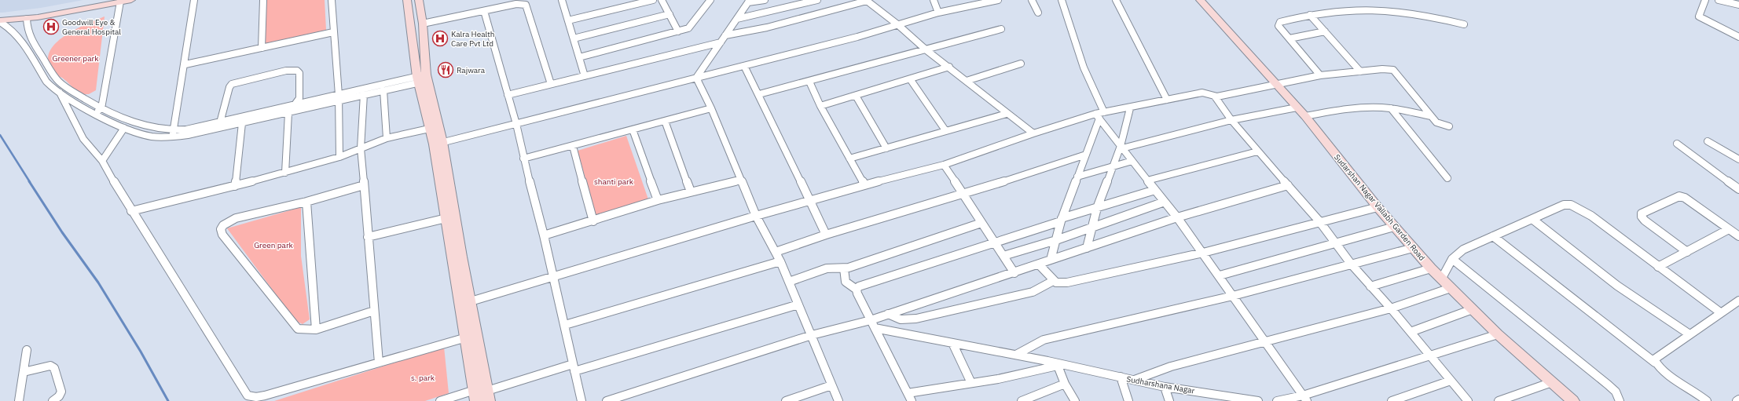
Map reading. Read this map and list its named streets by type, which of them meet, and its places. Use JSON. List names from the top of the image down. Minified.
{"streets":{"street":["Sudarshan Nagar Vallabh Garden Road","Sudharshana Nagar"]},"parks":["Greener park","shanti park","Green park","s. park"],"places":{"hospital":["Goodwill Eye & General Hospital","Kalra Health Care Pvt Ltd"],"restaurant":["Rajwara"]}}
